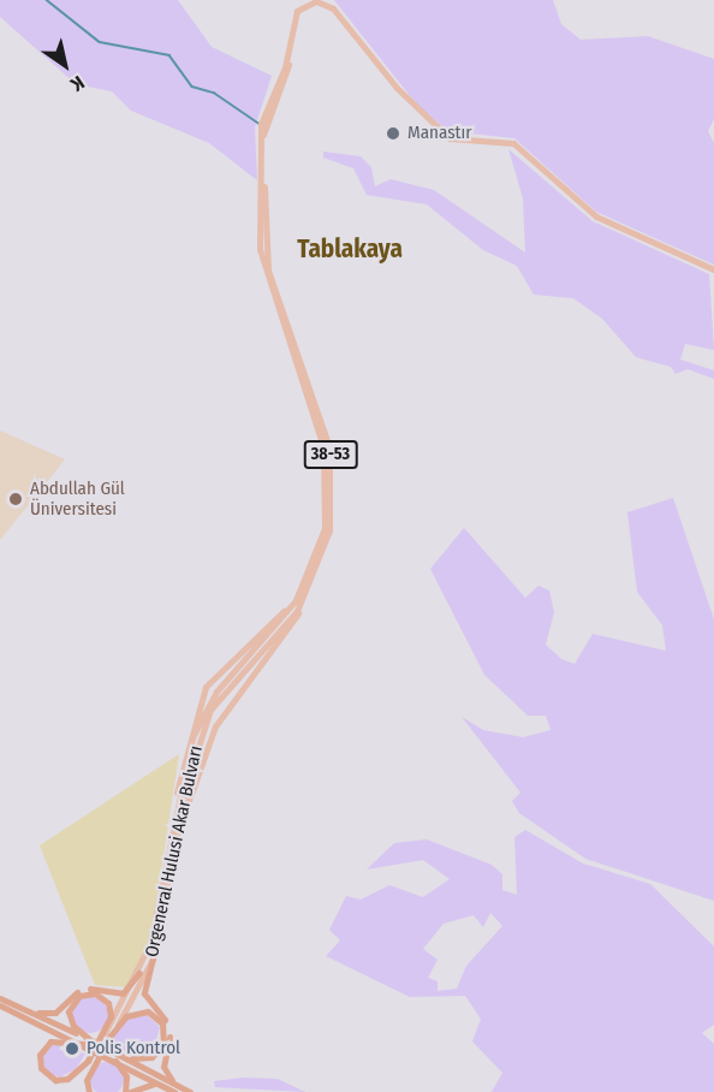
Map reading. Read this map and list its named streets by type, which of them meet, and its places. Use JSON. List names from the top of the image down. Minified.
{"streets":{"main road":["38-53","Orgeneral Hulusi Akar Bulvarı"]},"crossings":[["38-53","Orgeneral Hulusi Akar Bulvarı"]],"districts":["Tablakaya"],"places":["Manastır","Abdullah Gül Üniversitesi","Polis Kontrol"],"north":"bottom right"}
